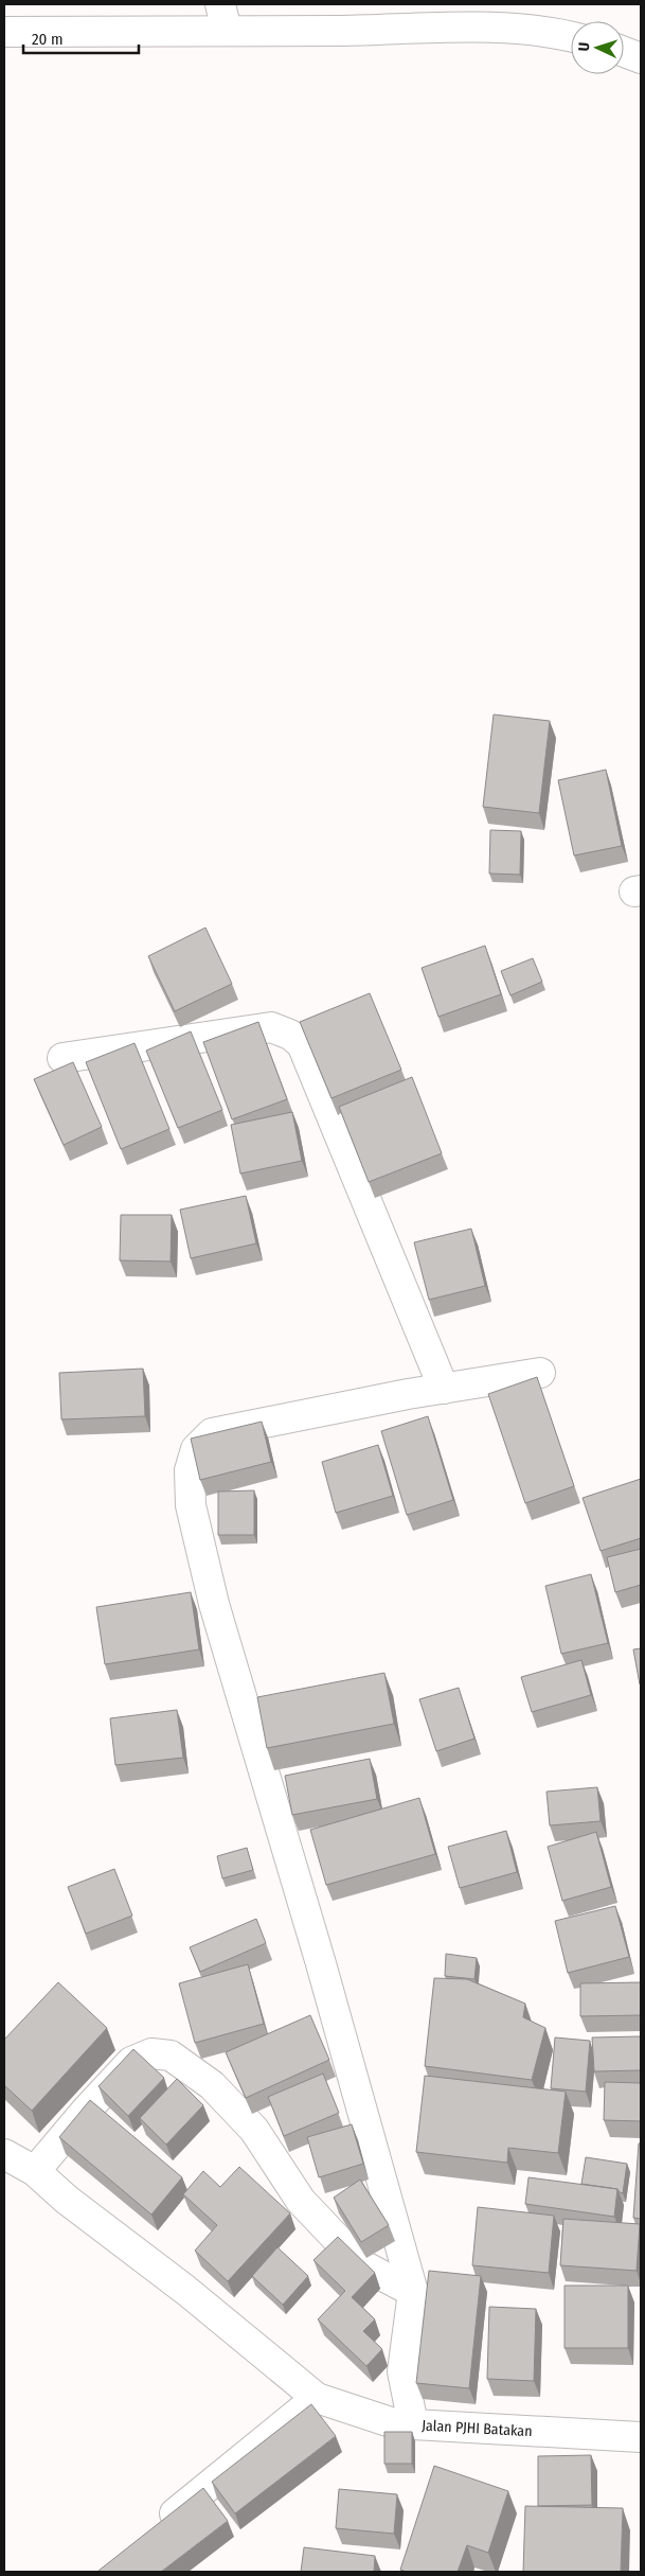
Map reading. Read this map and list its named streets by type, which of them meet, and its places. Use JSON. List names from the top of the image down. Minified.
{"streets":{"street":["Jalan PJHI Batakan"]},"scale_bar":"20 m","north":"left"}
